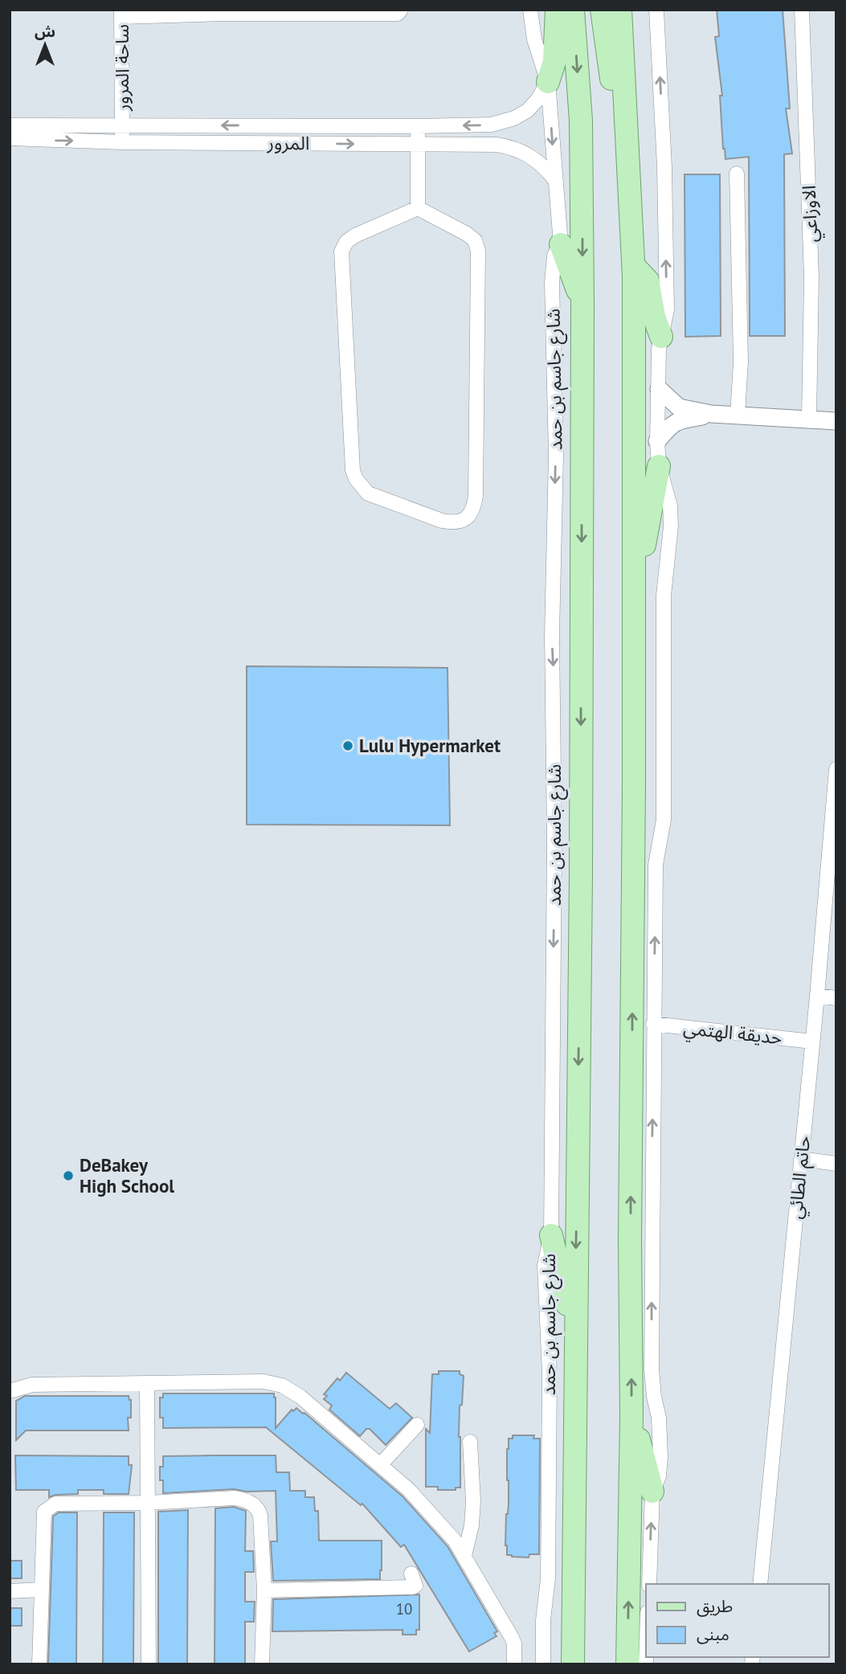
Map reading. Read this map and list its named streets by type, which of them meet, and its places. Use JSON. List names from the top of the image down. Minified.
{"streets":{"main road":["شارع جاسم بن حمد"],"street":["ساحة المرور","المرور","الاوزاعي","حديقة الهتمي","حاتم الطائي"]},"crossings":[["ساحة المرور","المرور"],["المرور","شارع جاسم بن حمد"],["حديقة الهتمي","حاتم الطائي"]],"places":["Lulu Hypermarket","DeBakey High School"],"house_numbers":["10"],"legend":["طريق","مبنى"],"north":"top"}
